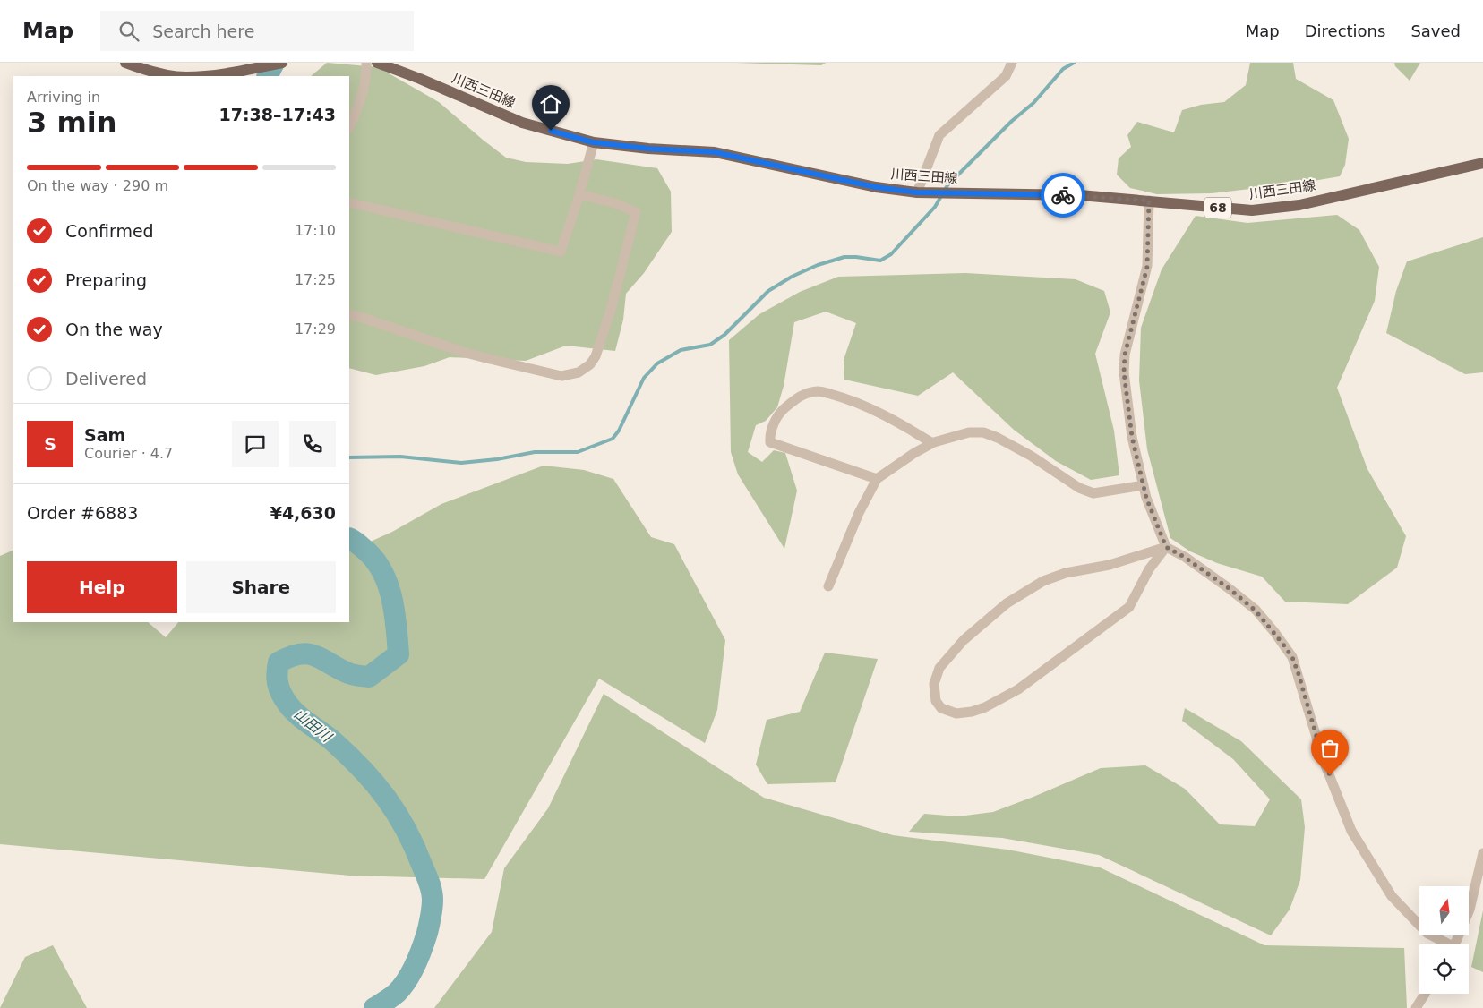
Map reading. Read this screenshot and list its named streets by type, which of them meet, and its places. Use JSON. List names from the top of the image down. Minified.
{"streets":{"main road":["川西三田線","68"]},"water":["山田川"],"north":"top","page":{"header":"Map","search":"Search here","nav":["Map","Directions","Saved"],"heading":["3 min","Arriving in","17:38–17:43"],"panel":["Sam","Courier · 4.7","Order #6883","¥4,630"],"bar":"On the way · 290 m","list":[["Confirmed","17:10"],["Preparing","17:25"],["On the way","17:29"],"Delivered"],"round":"S","buttons":["Help","Share"]}}
